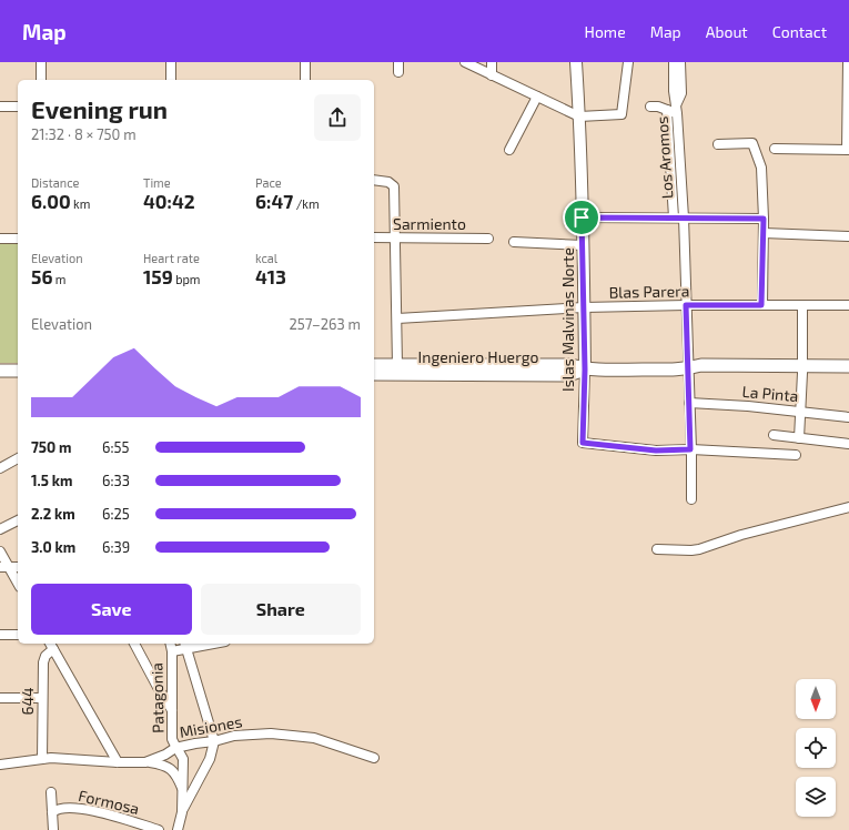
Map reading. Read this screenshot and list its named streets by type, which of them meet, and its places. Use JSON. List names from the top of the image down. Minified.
{"streets":{"main road":["Ingeniero Huergo"],"street":["Los Aromos","Sarmiento","Blas Parera","Islas Malvinas Norte","La Pinta","Patagonia","644","Misiones","Formosa"]},"crossings":[["Los Aromos","Blas Parera"],["Los Aromos","Islas Malvinas Norte"],["Los Aromos","Ingeniero Huergo"],["Los Aromos","La Pinta"],["Blas Parera","Islas Malvinas Norte"],["Islas Malvinas Norte","Ingeniero Huergo"],["Patagonia","Misiones"],["644","Misiones"]],"north":"bottom","page":{"header":"Map","nav":["Home","Map","About","Contact"],"heading":["Evening run","21:32 · 8 × 750 m"],"stats":[["Distance","6.00 km"],["Time","40:42"],["Pace","6:47 /km"],["Elevation","56 m"],["Heart rate","159 bpm"],["kcal","413"]],"chart":["Elevation","257–263 m"],"list":[{"name":"750 m","note":"6:55"},{"name":"1.5 km","note":"6:33"},{"name":"2.2 km","note":"6:25"},{"name":"3.0 km","note":"6:39"}],"buttons":["Save","Share"]}}
